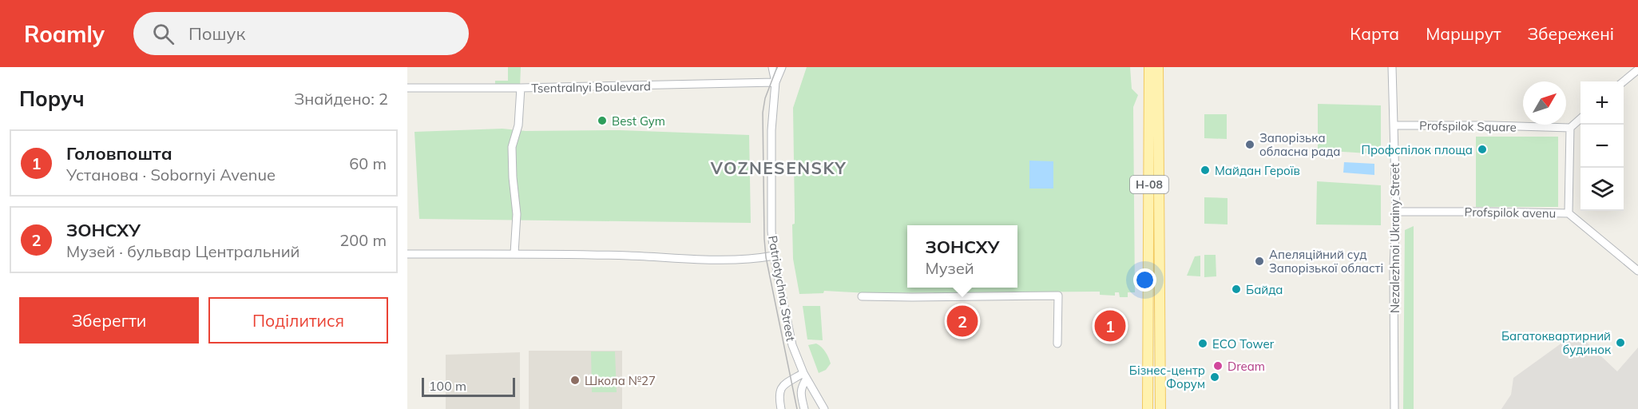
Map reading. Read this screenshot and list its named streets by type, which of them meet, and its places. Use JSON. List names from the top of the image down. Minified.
{"streets":{"main road":["Н-08"],"street":["Tsentralnyi Boulevard","Profspilok Square","Profspilok avenu","Nezalezhnoi Ukrainy Street","Patriotychna Street"]},"crossings":[["Tsentralnyi Boulevard","Patriotychna Street"],["Profspilok Square","Profspilok avenu"],["Profspilok Square","Nezalezhnoi Ukrainy Street"],["Profspilok avenu","Nezalezhnoi Ukrainy Street"]],"districts":["VOZNESENSKY"],"places":["Best Gym","Запорізька обласна рада","Профспілок площа","Майдан Героїв","Апеляційний суд Запорізької області","Байда","Багатоквартирний будинок","ECO Tower","Dream","Бізнес-центр Форум","Школа №27"],"scale_bar":"100 m","north":"top right","page":{"header":"Roamly","search":"Пошук","nav":["Карта","Маршрут","Збережені"],"heading":["Поруч","Знайдено: 2"],"map_buttons":["+","−"],"list":[{"mark":"1","name":"Головпошта","note":"Установа · Sobornyi Avenue","value":"60 m"},{"mark":"2","name":"ЗОНСХУ","note":"Музей · бульвар Центральний","value":"200 m"}],"popup":["ЗОНСХУ","Музей"],"buttons":["Зберегти","Поділитися"],"pins":["2","1"],"scale":"100 m"}}
